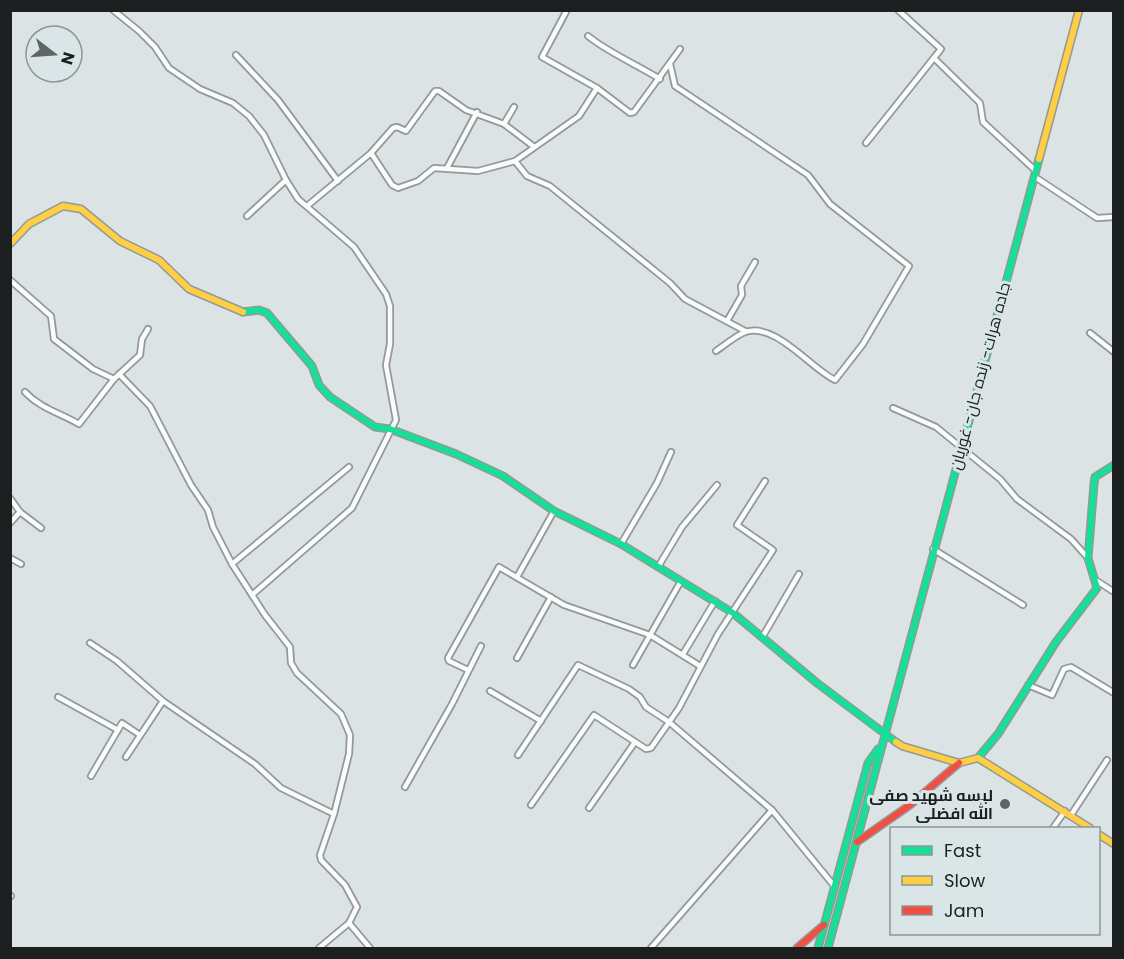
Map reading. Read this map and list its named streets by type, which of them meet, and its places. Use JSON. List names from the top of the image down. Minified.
{"streets":{"street":["جاده هرات- زنده جان- غوریان"]},"places":["لیسه شهید صفی الله افضلی"],"legend":["Fast","Slow","Jam"],"north":"right"}
